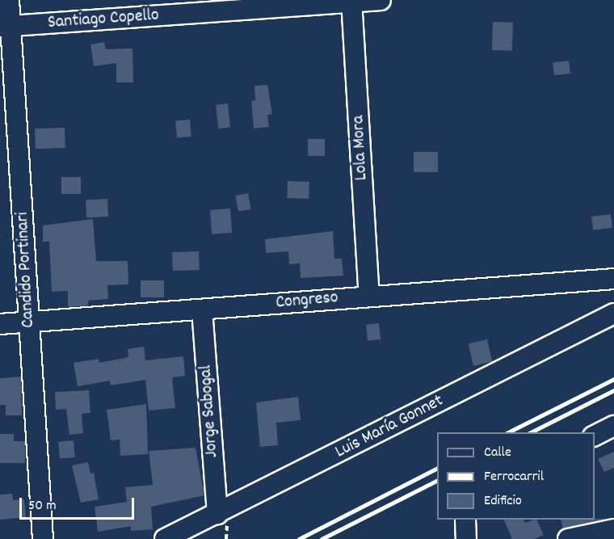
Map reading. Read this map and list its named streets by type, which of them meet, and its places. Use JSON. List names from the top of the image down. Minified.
{"streets":{"street":["Santiago Copello","Lola Mora","Candido Portinari","Congreso","Jorge Sabogal","Luis María Gonnet"]},"crossings":[["Santiago Copello","Lola Mora"],["Santiago Copello","Candido Portinari"],["Lola Mora","Congreso"],["Candido Portinari","Congreso"],["Congreso","Jorge Sabogal"],["Jorge Sabogal","Luis María Gonnet"]],"legend":["Calle","Ferrocarril","Edificio"],"scale_bar":"50 m"}
